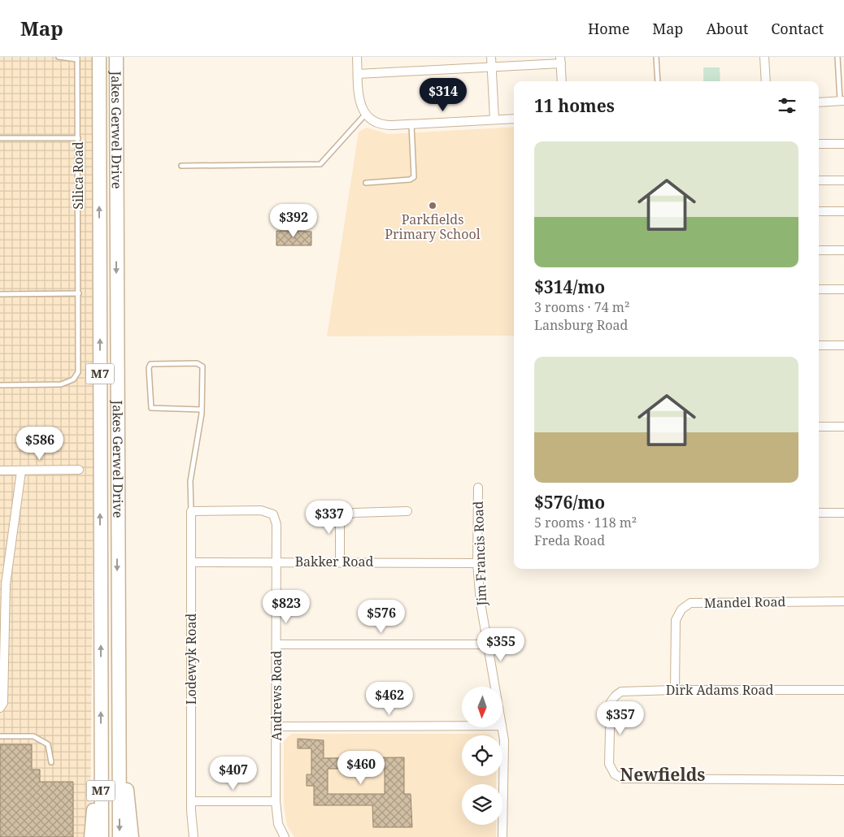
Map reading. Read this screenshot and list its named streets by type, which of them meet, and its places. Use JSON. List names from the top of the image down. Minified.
{"streets":{"highway":["Jakes Gerwel Drive","M7"],"street":["Jim Francis Road","Bakker Road","Mandel Road","Lodewyk Road","Dirk Adams Road","Andrews Road"],"lane":["Silica Road"]},"crossings":[["Jim Francis Road","Bakker Road"],["Bakker Road","Lodewyk Road"],["Bakker Road","Andrews Road"],["Mandel Road","Dirk Adams Road"],["Lodewyk Road","Andrews Road"]],"districts":["Newfields"],"places":["Parkfields Primary School"],"north":"bottom","page":{"header":"Map","nav":["Home","Map","About","Contact"],"price":["$314","$392","$586","$337","$823","$576","$355","$462","$357","$460","$407"],"heading":"11 homes","list":[{"name":"$314/mo","note":"3 rooms · 74 m² · Lansburg Road"},{"name":"$576/mo","note":"5 rooms · 118 m² · Freda Road"}]}}
